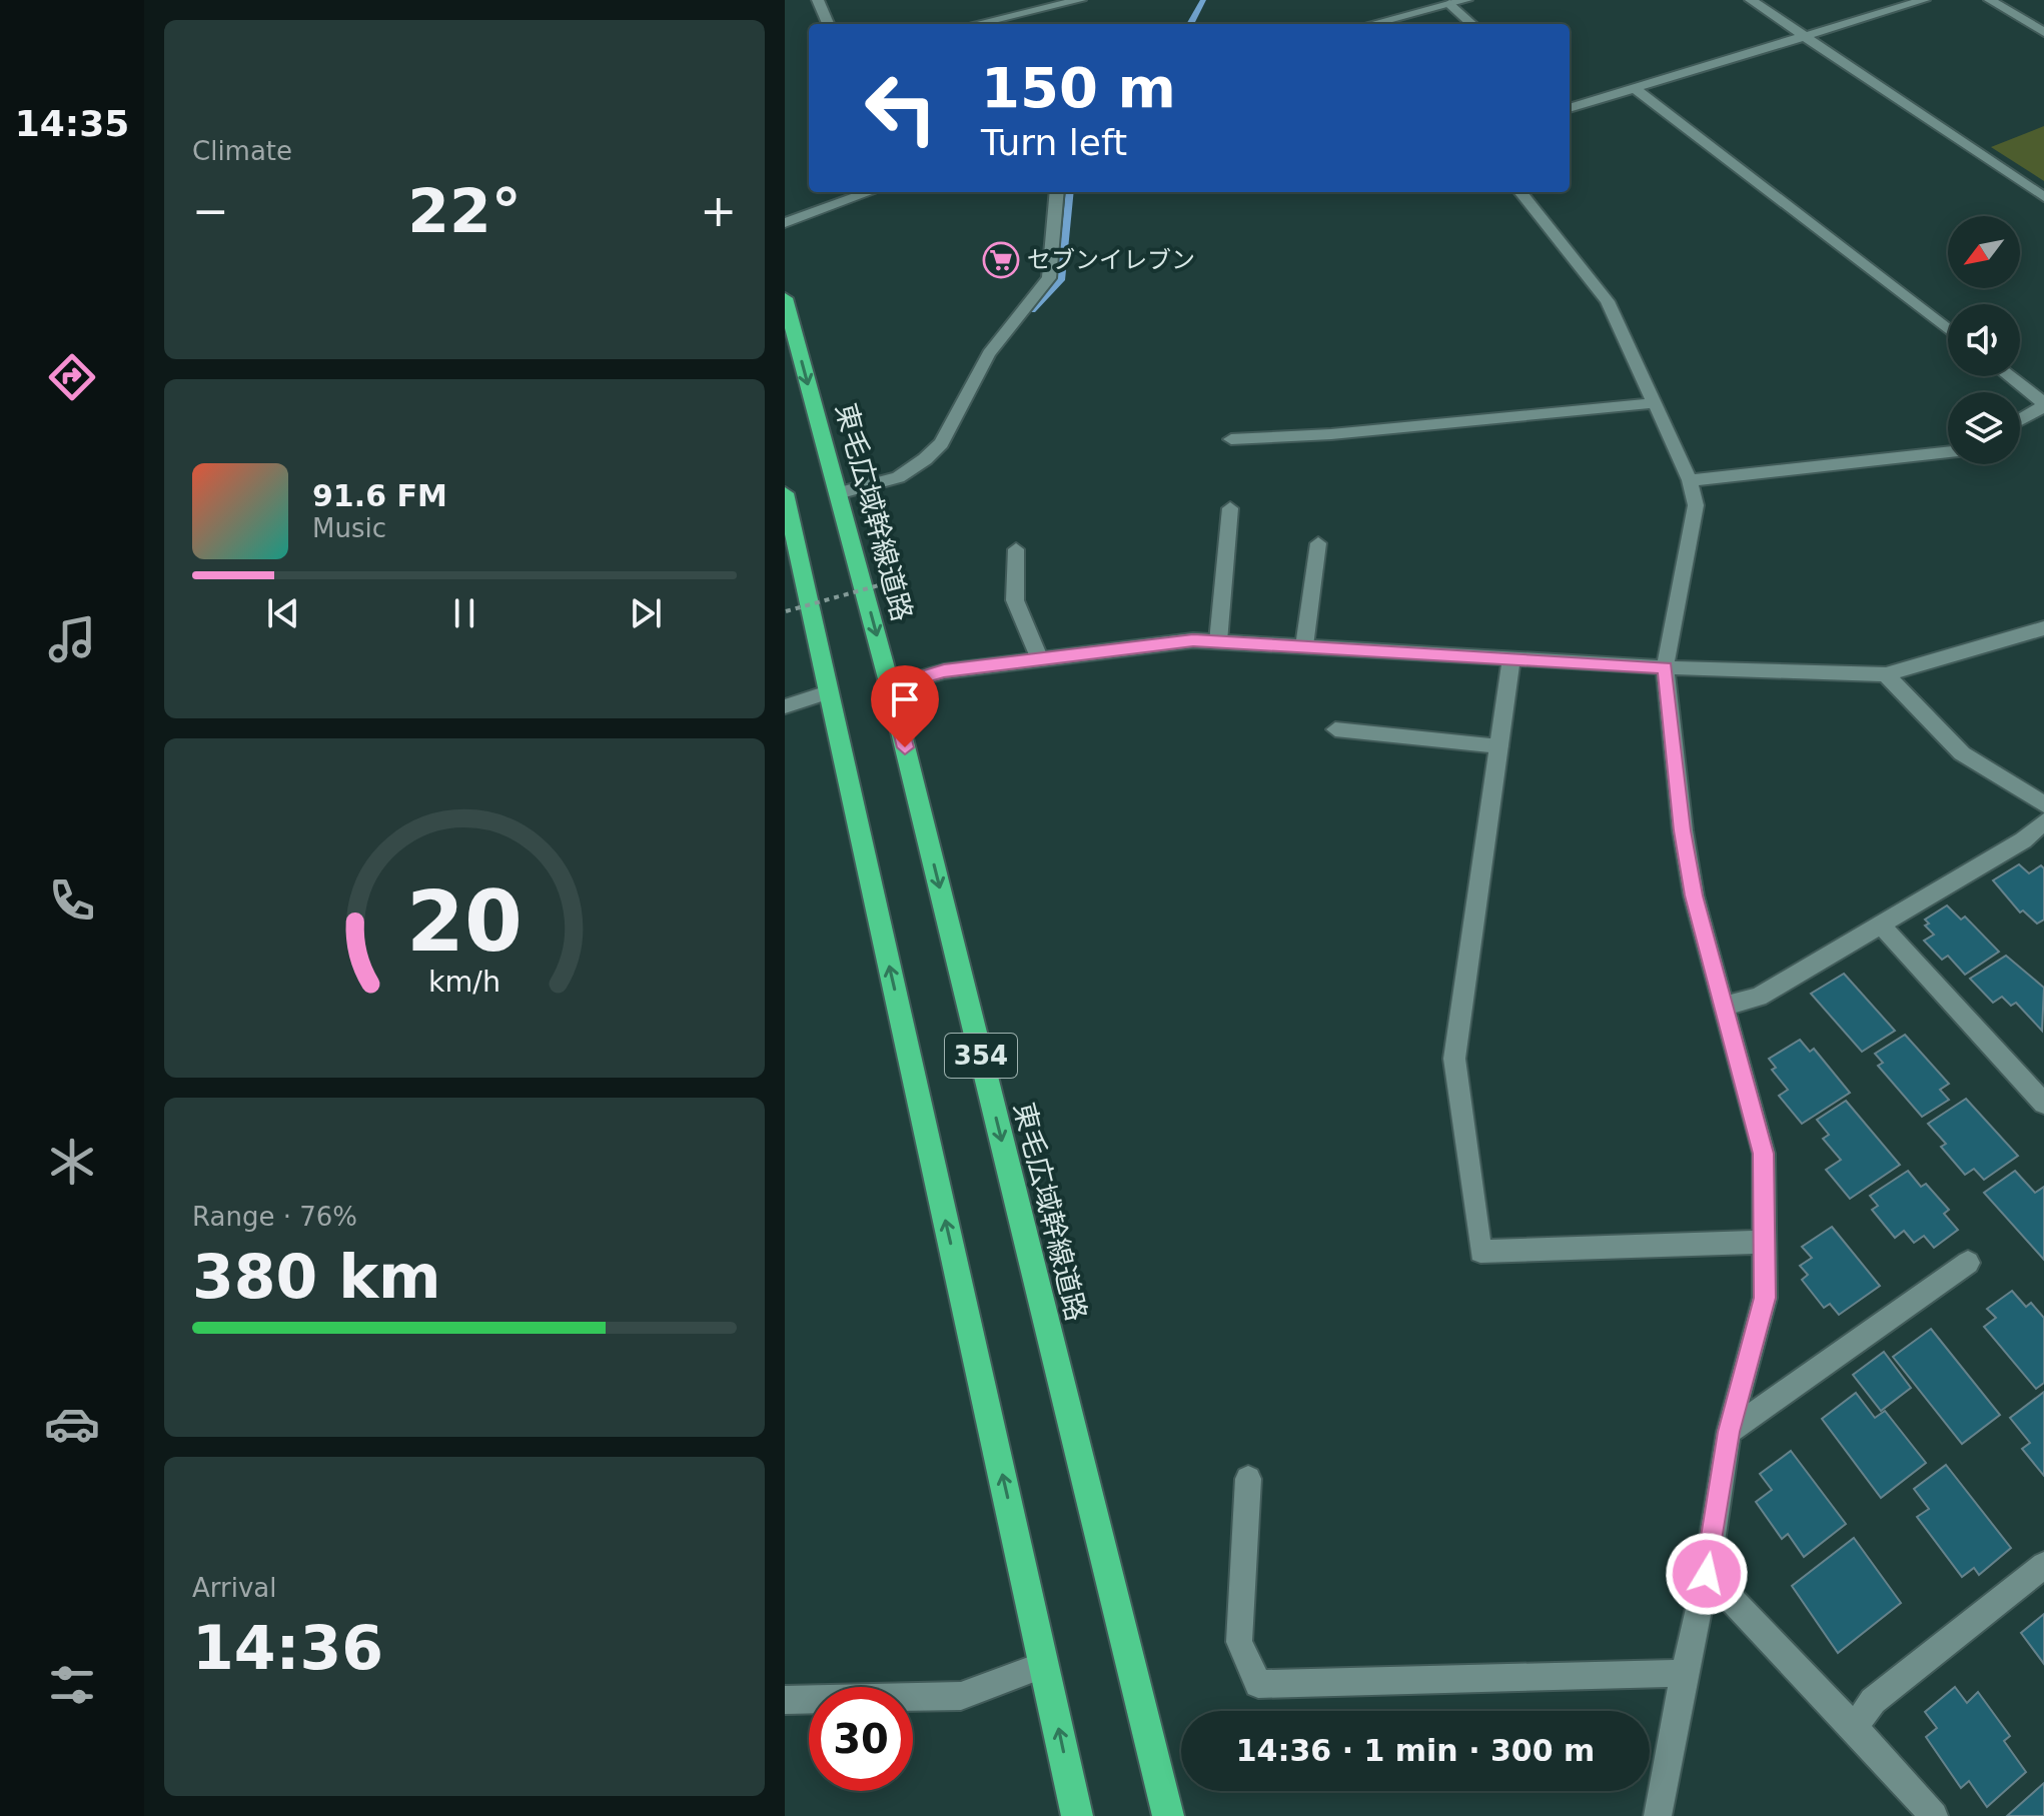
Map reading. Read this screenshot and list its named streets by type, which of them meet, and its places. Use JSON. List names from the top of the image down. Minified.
{"streets":{"highway":["東毛広域幹線道路","354"]},"places":{"supermarket":["セブンイレブン"]},"north":"bottom left","page":{"tabs":"14:35","tile":["Climate",["Range · 76%","380 km"],["Arrival","14:36"]],"turn":["150 m","Turn left"],"heat":["−","22°","+"],"song":["91.6 FM","Music"],"limit":"30","trip":"14:36 · 1 min · 300 m","gauge":["20","km/h"]}}
